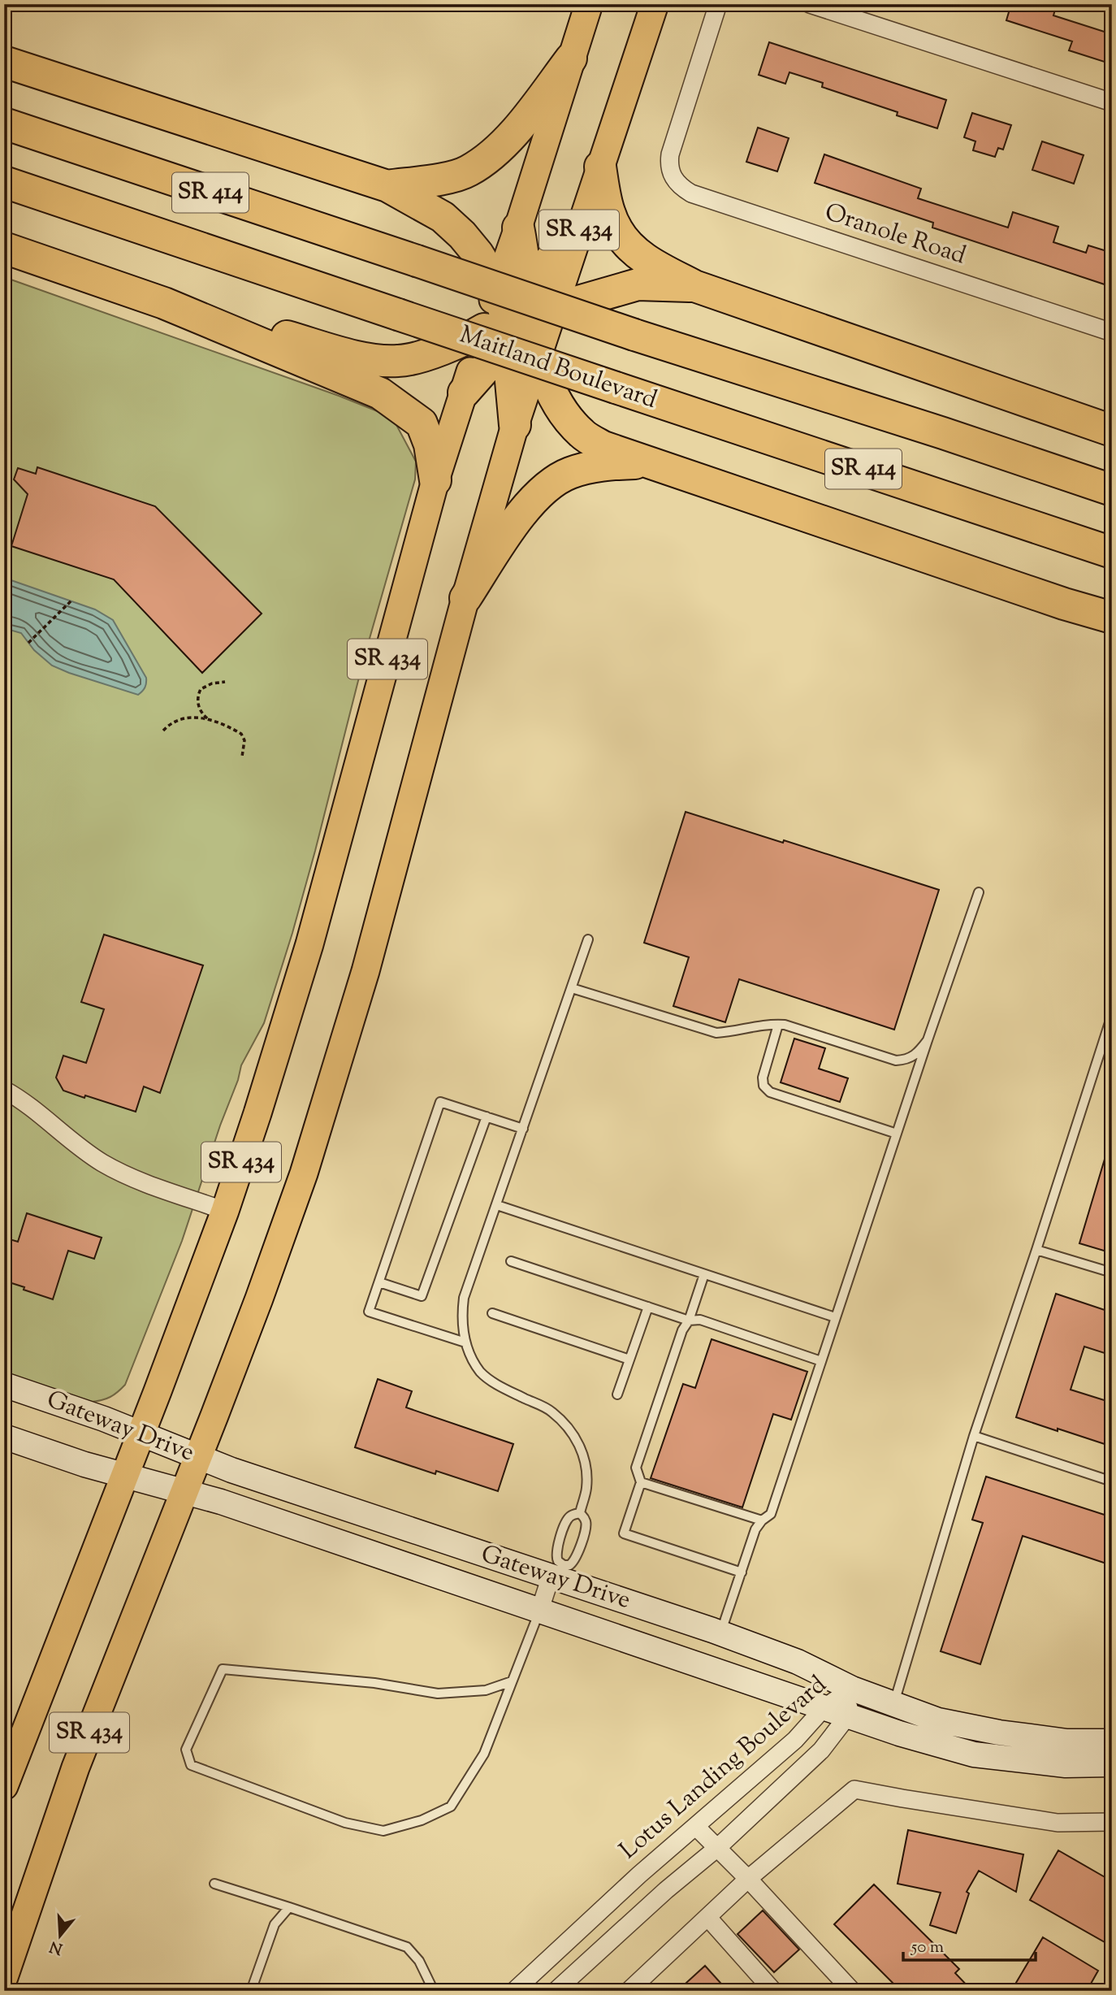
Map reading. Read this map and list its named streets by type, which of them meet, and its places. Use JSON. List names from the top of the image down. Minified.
{"streets":{"highway":["SR 414","Maitland Boulevard"],"main road":["SR 434"],"street":["Oranole Road","Gateway Drive","Lotus Landing Boulevard"]},"crossings":[["SR 434","Gateway Drive"],["Gateway Drive","Lotus Landing Boulevard"]],"scale_bar":"50 m","north":"bottom"}
